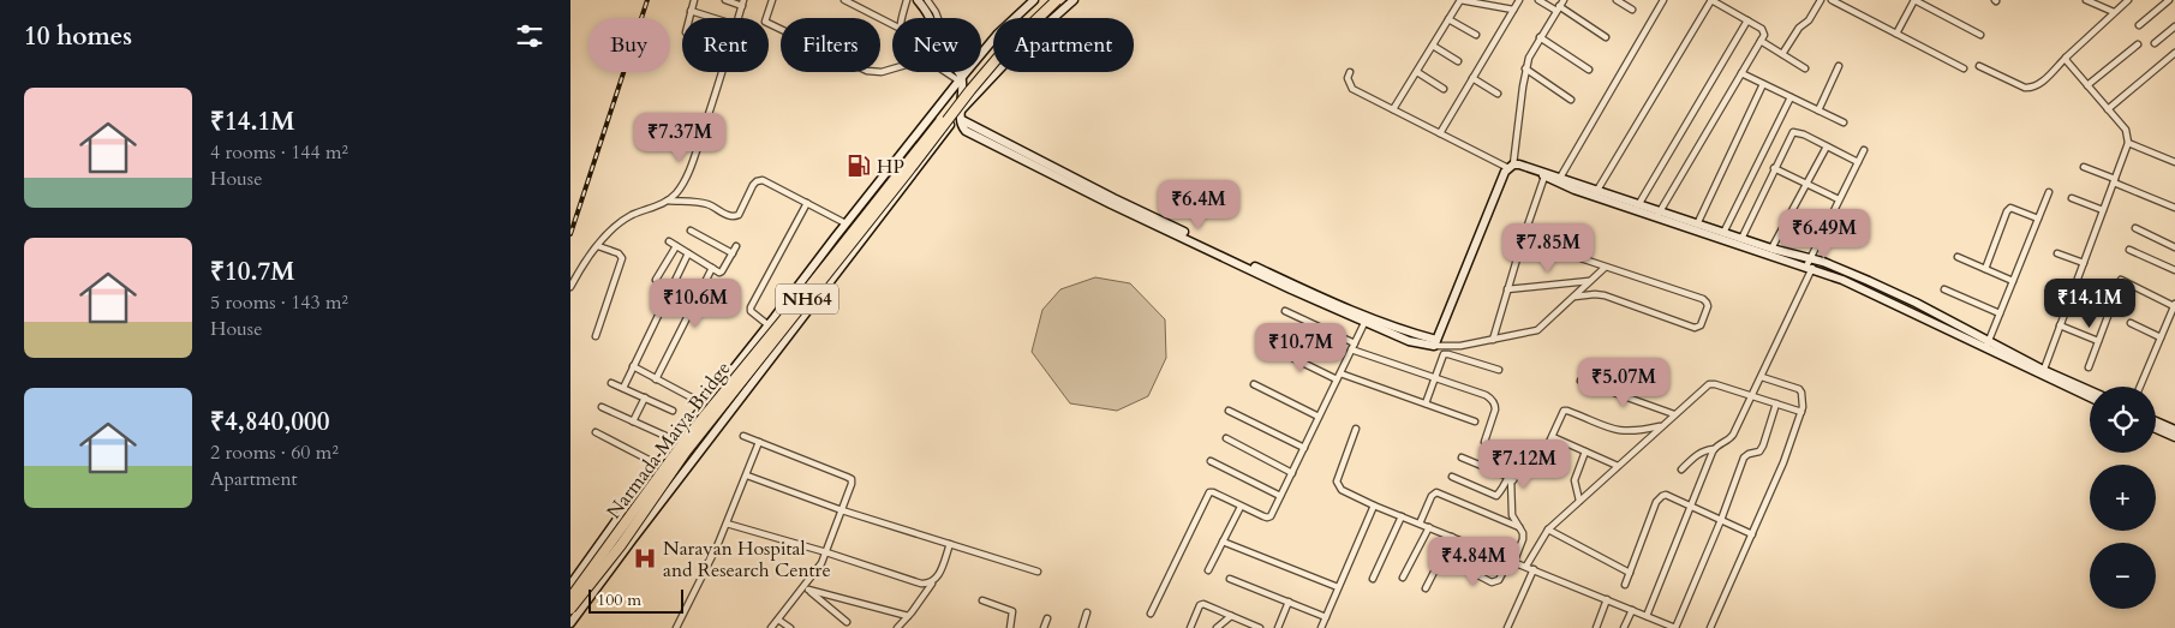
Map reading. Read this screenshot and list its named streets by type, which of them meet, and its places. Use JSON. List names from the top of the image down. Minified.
{"streets":{"highway":["NH64","Narmada Maiya Bridge"]},"places":{"fuel station":["HP"],"hospital":["Narayan Hospital and Research Centre"]},"scale_bar":"100 m","page":{"heading":"10 homes","chip":["Buy","Rent","Filters","New","Apartment"],"list":[{"name":"₹14.1M","note":"4 rooms · 144 m² · House"},{"name":"₹10.7M","note":"5 rooms · 143 m² · House"},{"name":"₹4,840,000","note":"2 rooms · 60 m² · Apartment"}],"price":["₹7.37M","₹6.4M","₹6.49M","₹7.85M","₹10.6M","₹14.1M","₹10.7M","₹5.07M","₹7.12M","₹4.84M"],"map_buttons":["+","−"],"scale":"100 m"}}
